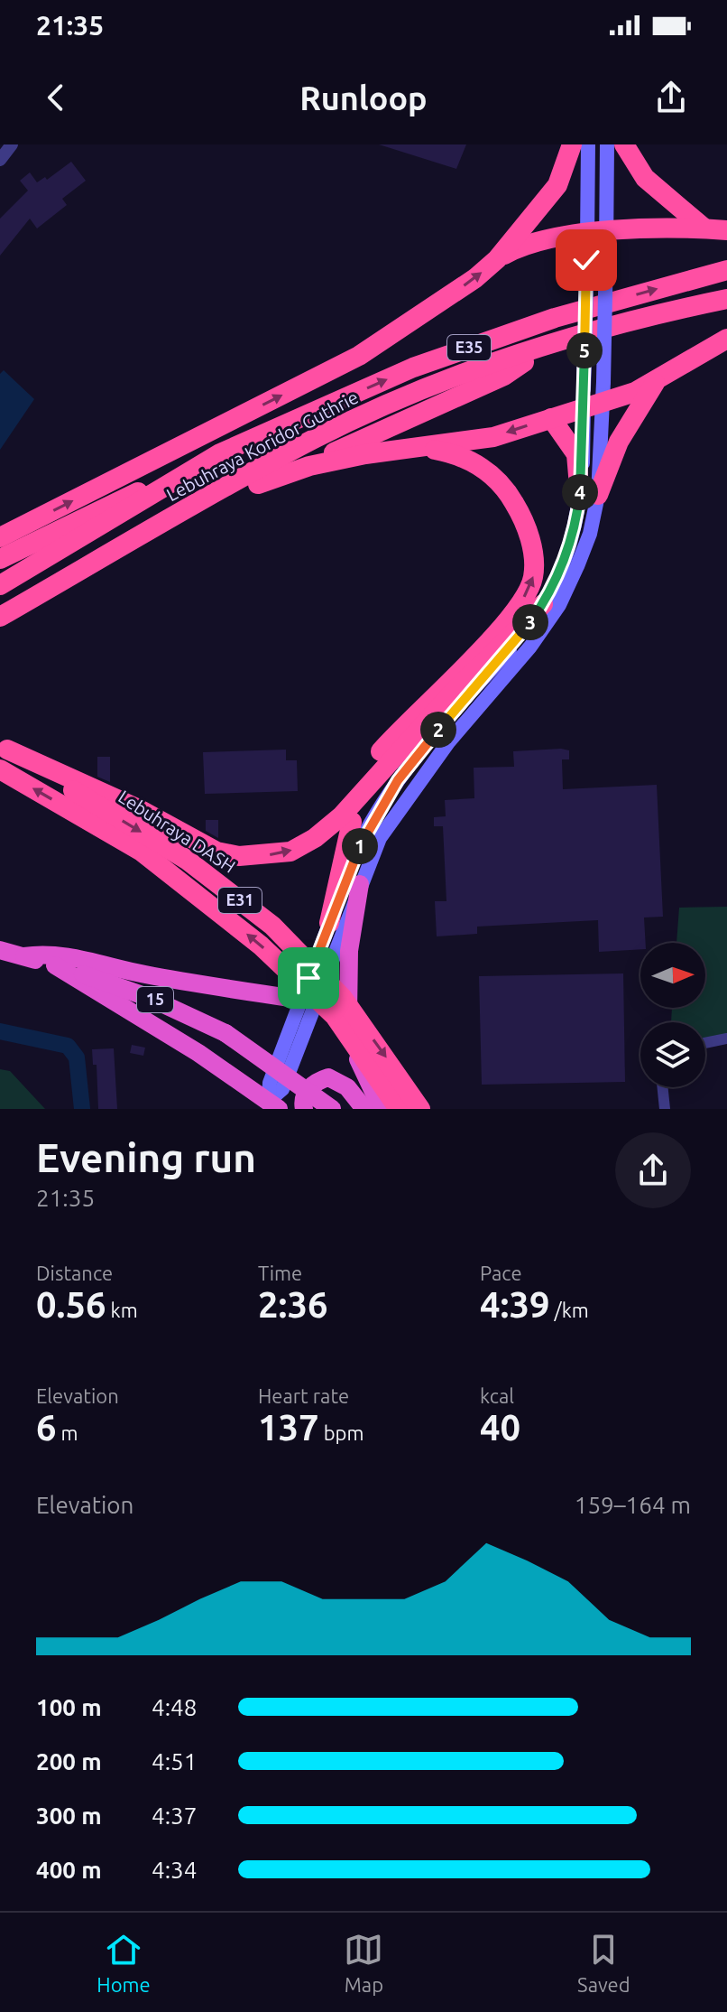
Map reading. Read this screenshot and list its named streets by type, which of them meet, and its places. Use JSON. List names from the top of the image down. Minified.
{"streets":{"highway":["E35","Lebuhraya Koridor Guthrie","Lebuhraya DASH","E31","15"]},"north":"right","page":{"status":"21:35","header":"Runloop","pins":["5","4","3","2","1"],"heading":["Evening run","21:35"],"stats":[["Distance","0.56 km"],["Time","2:36"],["Pace","4:39 /km"],["Elevation","6 m"],["Heart rate","137 bpm"],["kcal","40"]],"chart":["Elevation","159–164 m"],"list":[{"name":"100 m","note":"4:48"},{"name":"200 m","note":"4:51"},{"name":"300 m","note":"4:37"},{"name":"400 m","note":"4:34"}],"tabs":["Home","Map","Saved"]}}
